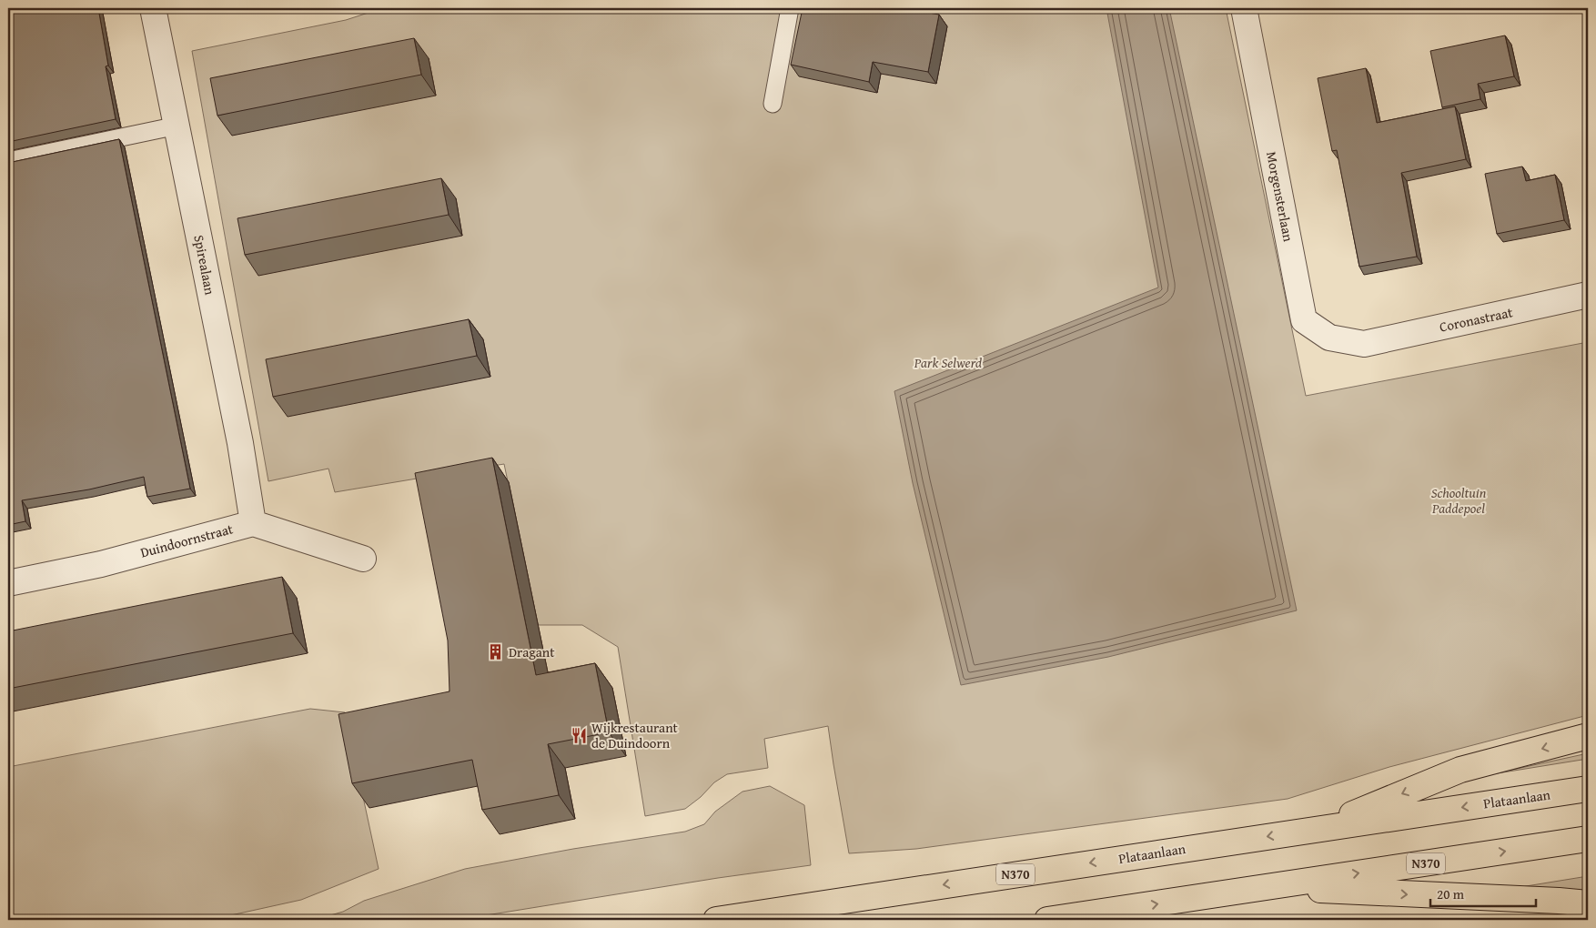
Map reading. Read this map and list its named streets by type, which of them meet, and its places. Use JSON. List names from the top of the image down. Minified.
{"streets":{"highway":["Plataanlaan","N370"],"street":["Morgensterlaan","Spirealaan","Coronastraat","Duindoornstraat"]},"crossings":[["Morgensterlaan","Coronastraat"],["Spirealaan","Duindoornstraat"],["Plataanlaan","N370"]],"parks":["Park Selwerd","Schooltuin Paddepoel"],"places":{"building":["Dragant"],"restaurant":["Wijkrestaurant de Duindoorn"]},"scale_bar":"20 m"}
